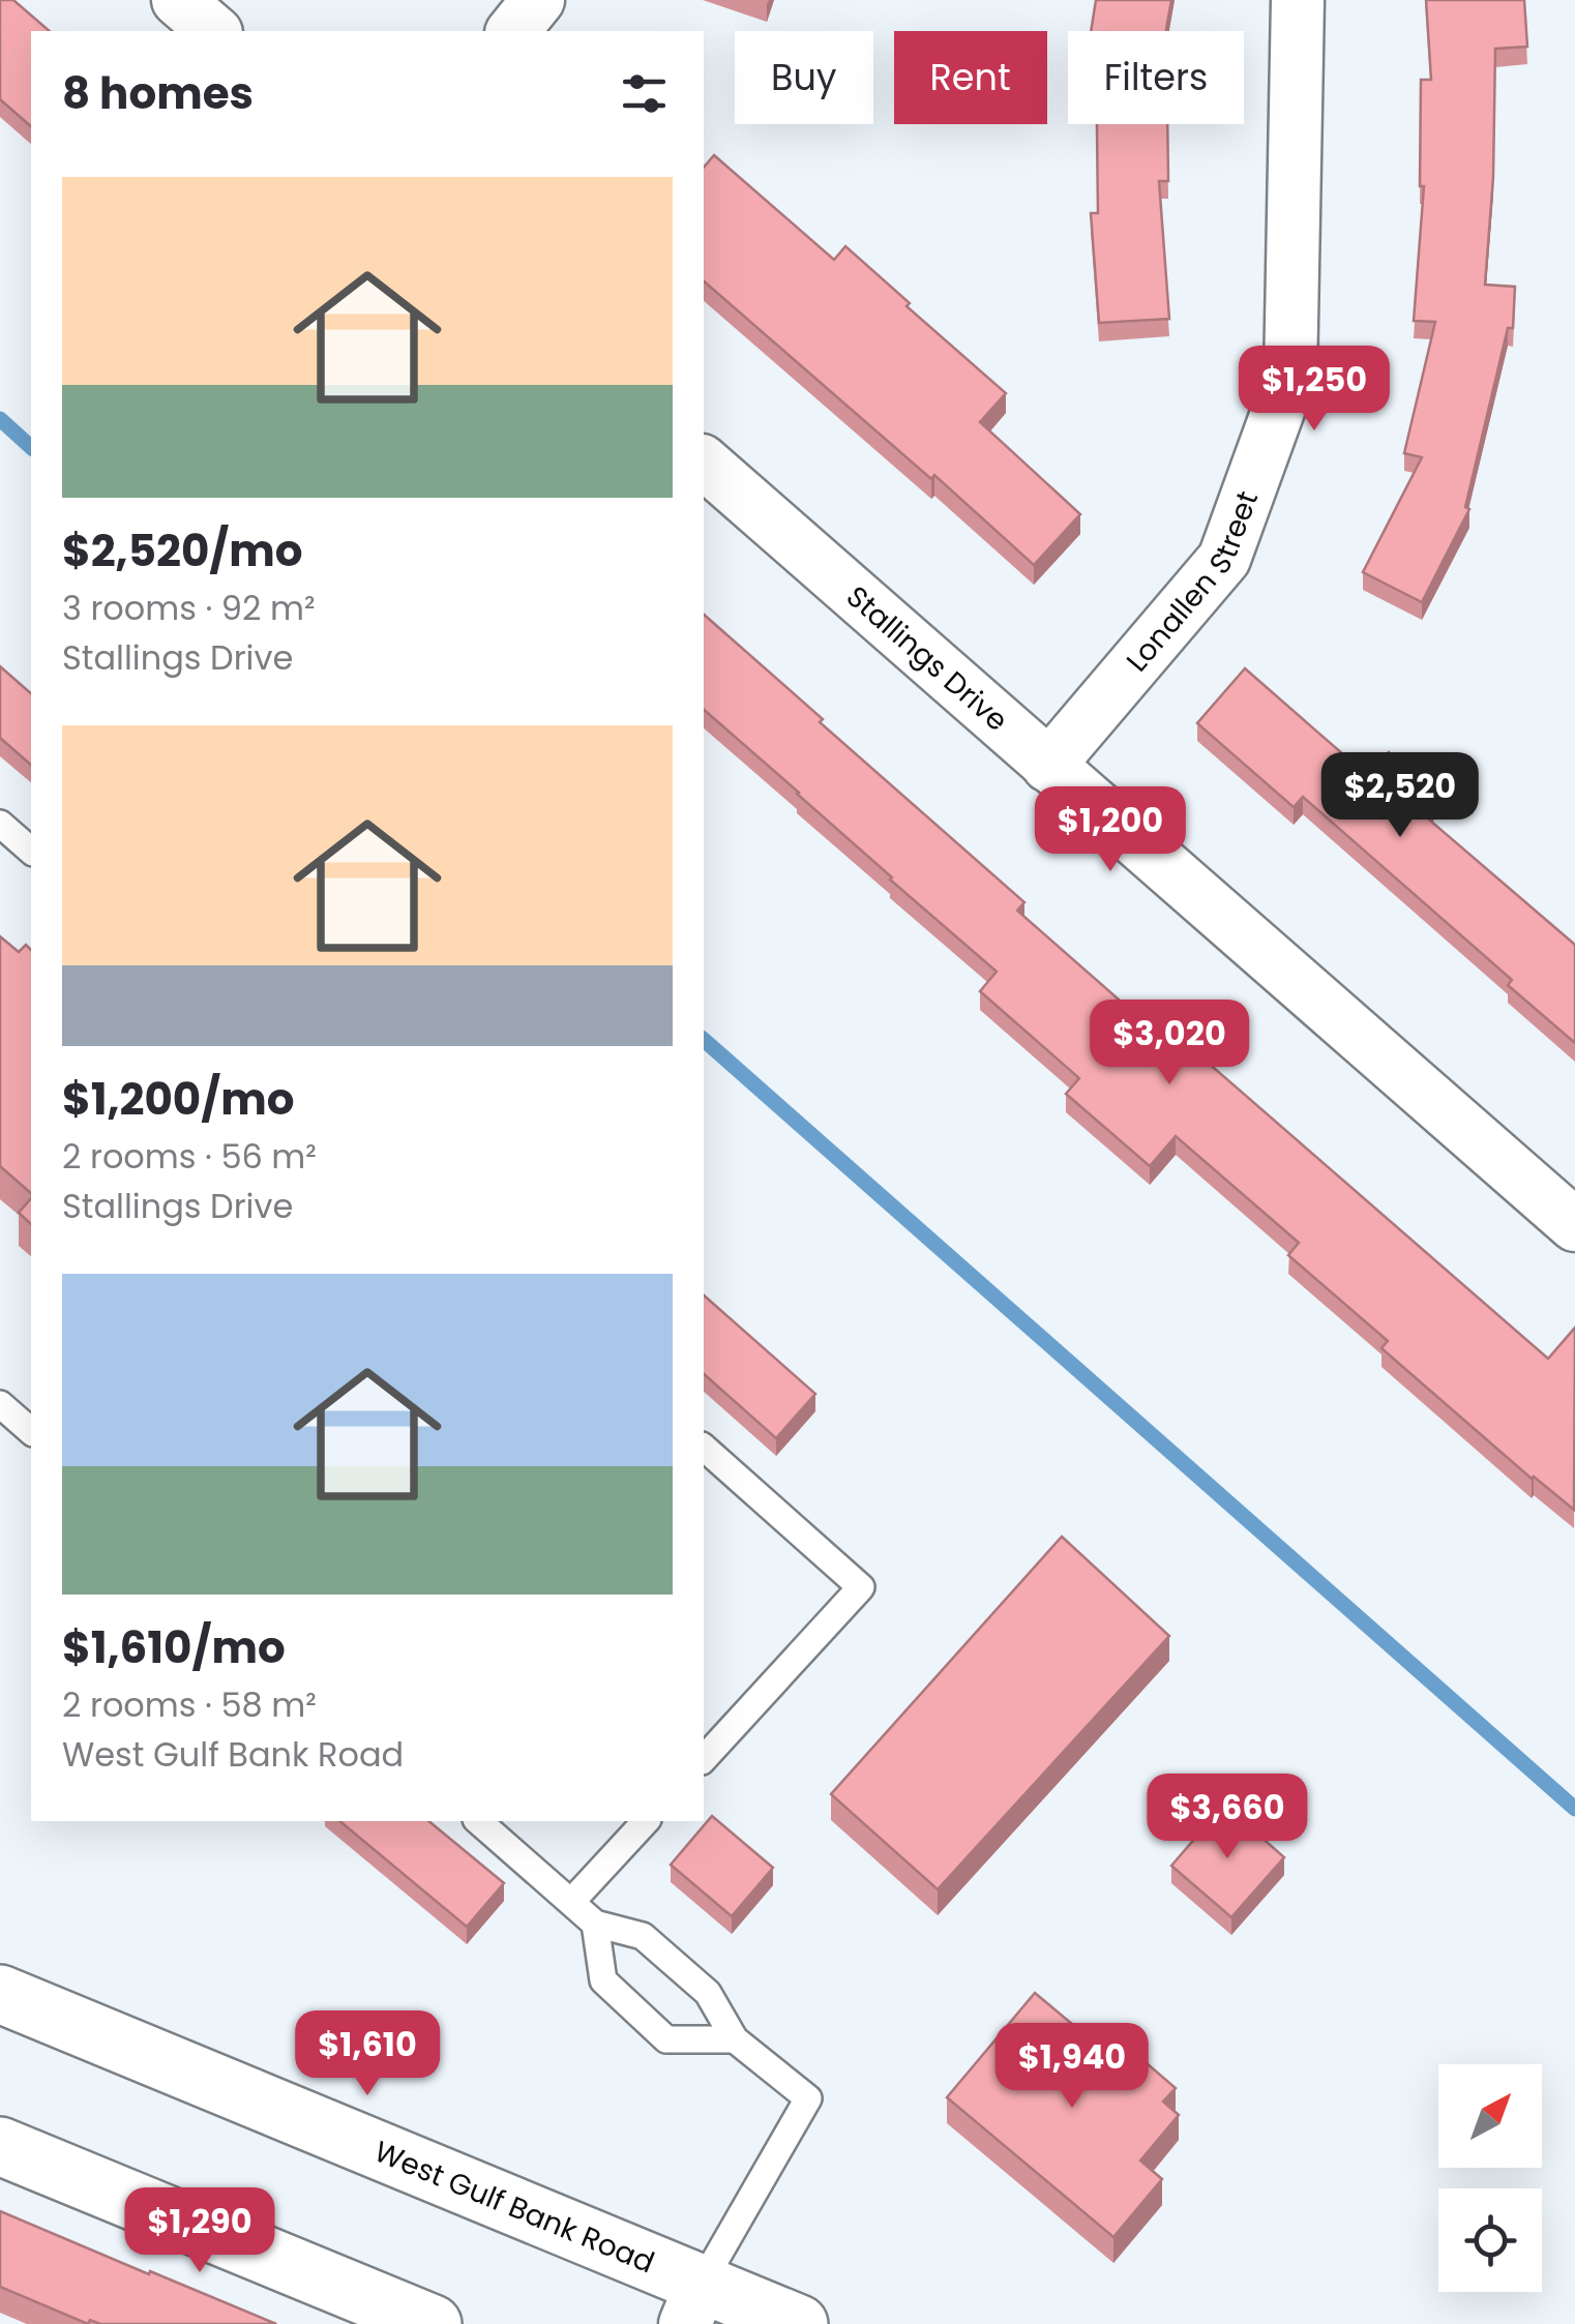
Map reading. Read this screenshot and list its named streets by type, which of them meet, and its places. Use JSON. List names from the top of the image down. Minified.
{"streets":{"main road":["West Gulf Bank Road"],"street":["Lonallen Street","Stallings Drive"]},"crossings":[["Lonallen Street","Stallings Drive"]],"north":"top right","page":{"chip":["Buy","Rent","Filters"],"heading":"8 homes","list":[{"name":"$2,520/mo","note":"3 rooms · 92 m² · Stallings Drive"},{"name":"$1,200/mo","note":"2 rooms · 56 m² · Stallings Drive"},{"name":"$1,610/mo","note":"2 rooms · 58 m² · West Gulf Bank Road"}],"price":["$1,250","$2,520","$1,200","$3,020","$3,660","$1,610","$1,940","$1,290"]}}
